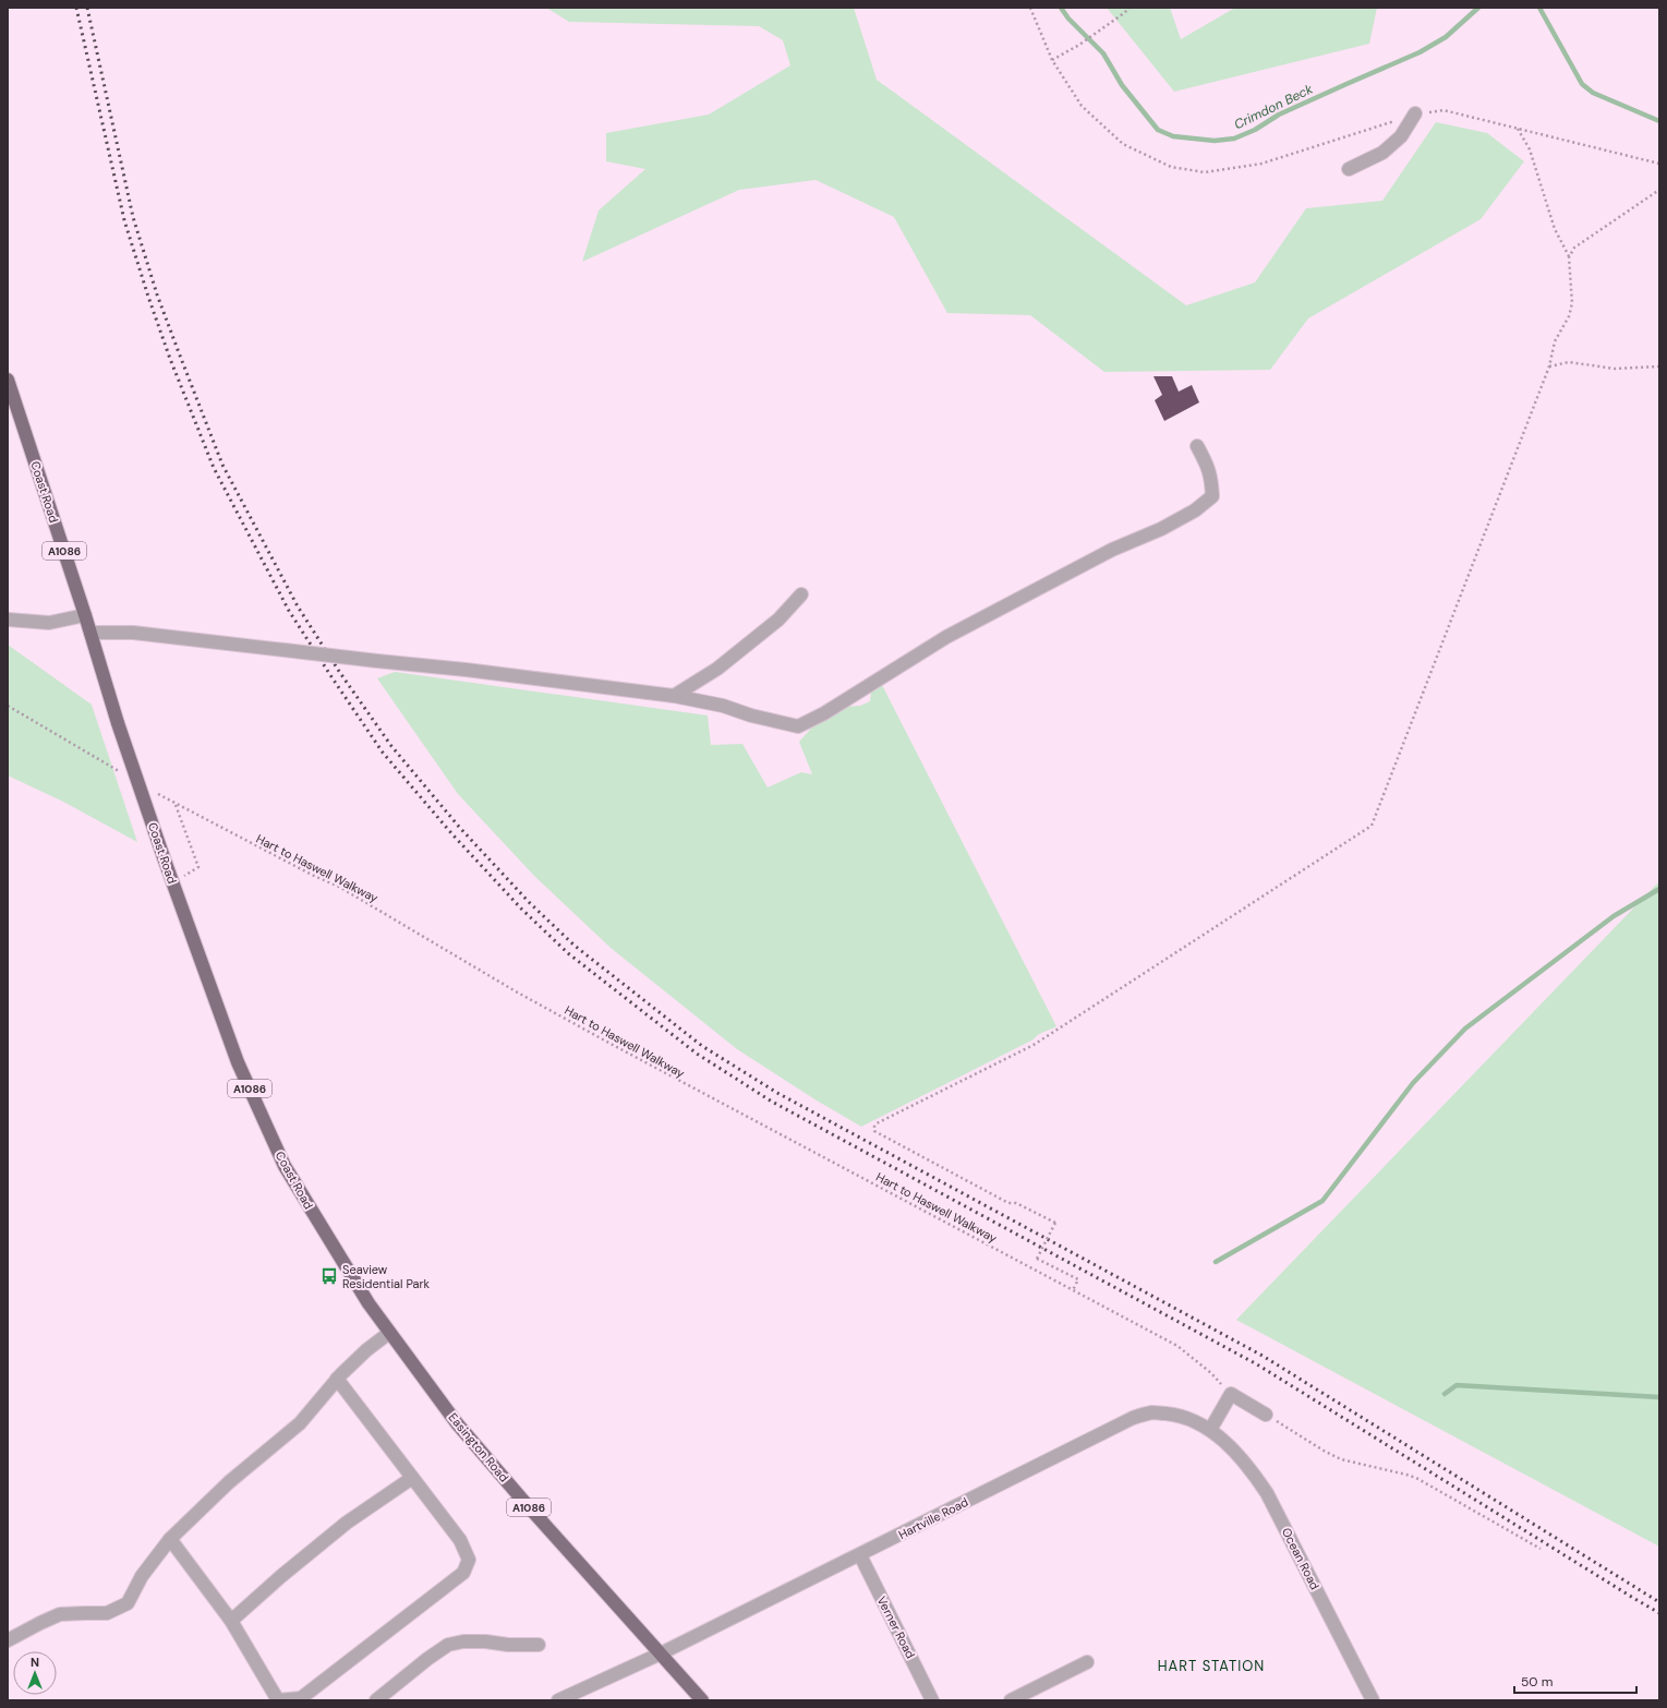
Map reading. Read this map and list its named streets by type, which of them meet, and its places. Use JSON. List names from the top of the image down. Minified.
{"streets":{"main road":["Coast Road","A1086","Easington Road"],"street":["Hartville Road","Ocean Road","Verner Road"],"path":["Hart to Haswell Walkway"]},"crossings":[["Coast Road","Easington Road"],["Easington Road","Hartville Road"],["Hartville Road","Ocean Road"],["Hartville Road","Verner Road"]],"districts":["HART STATION"],"water":["Crimdon Beck"],"places":{"bus stop":["Seaview Residential Park"]},"scale_bar":"50 m","north":"top"}
